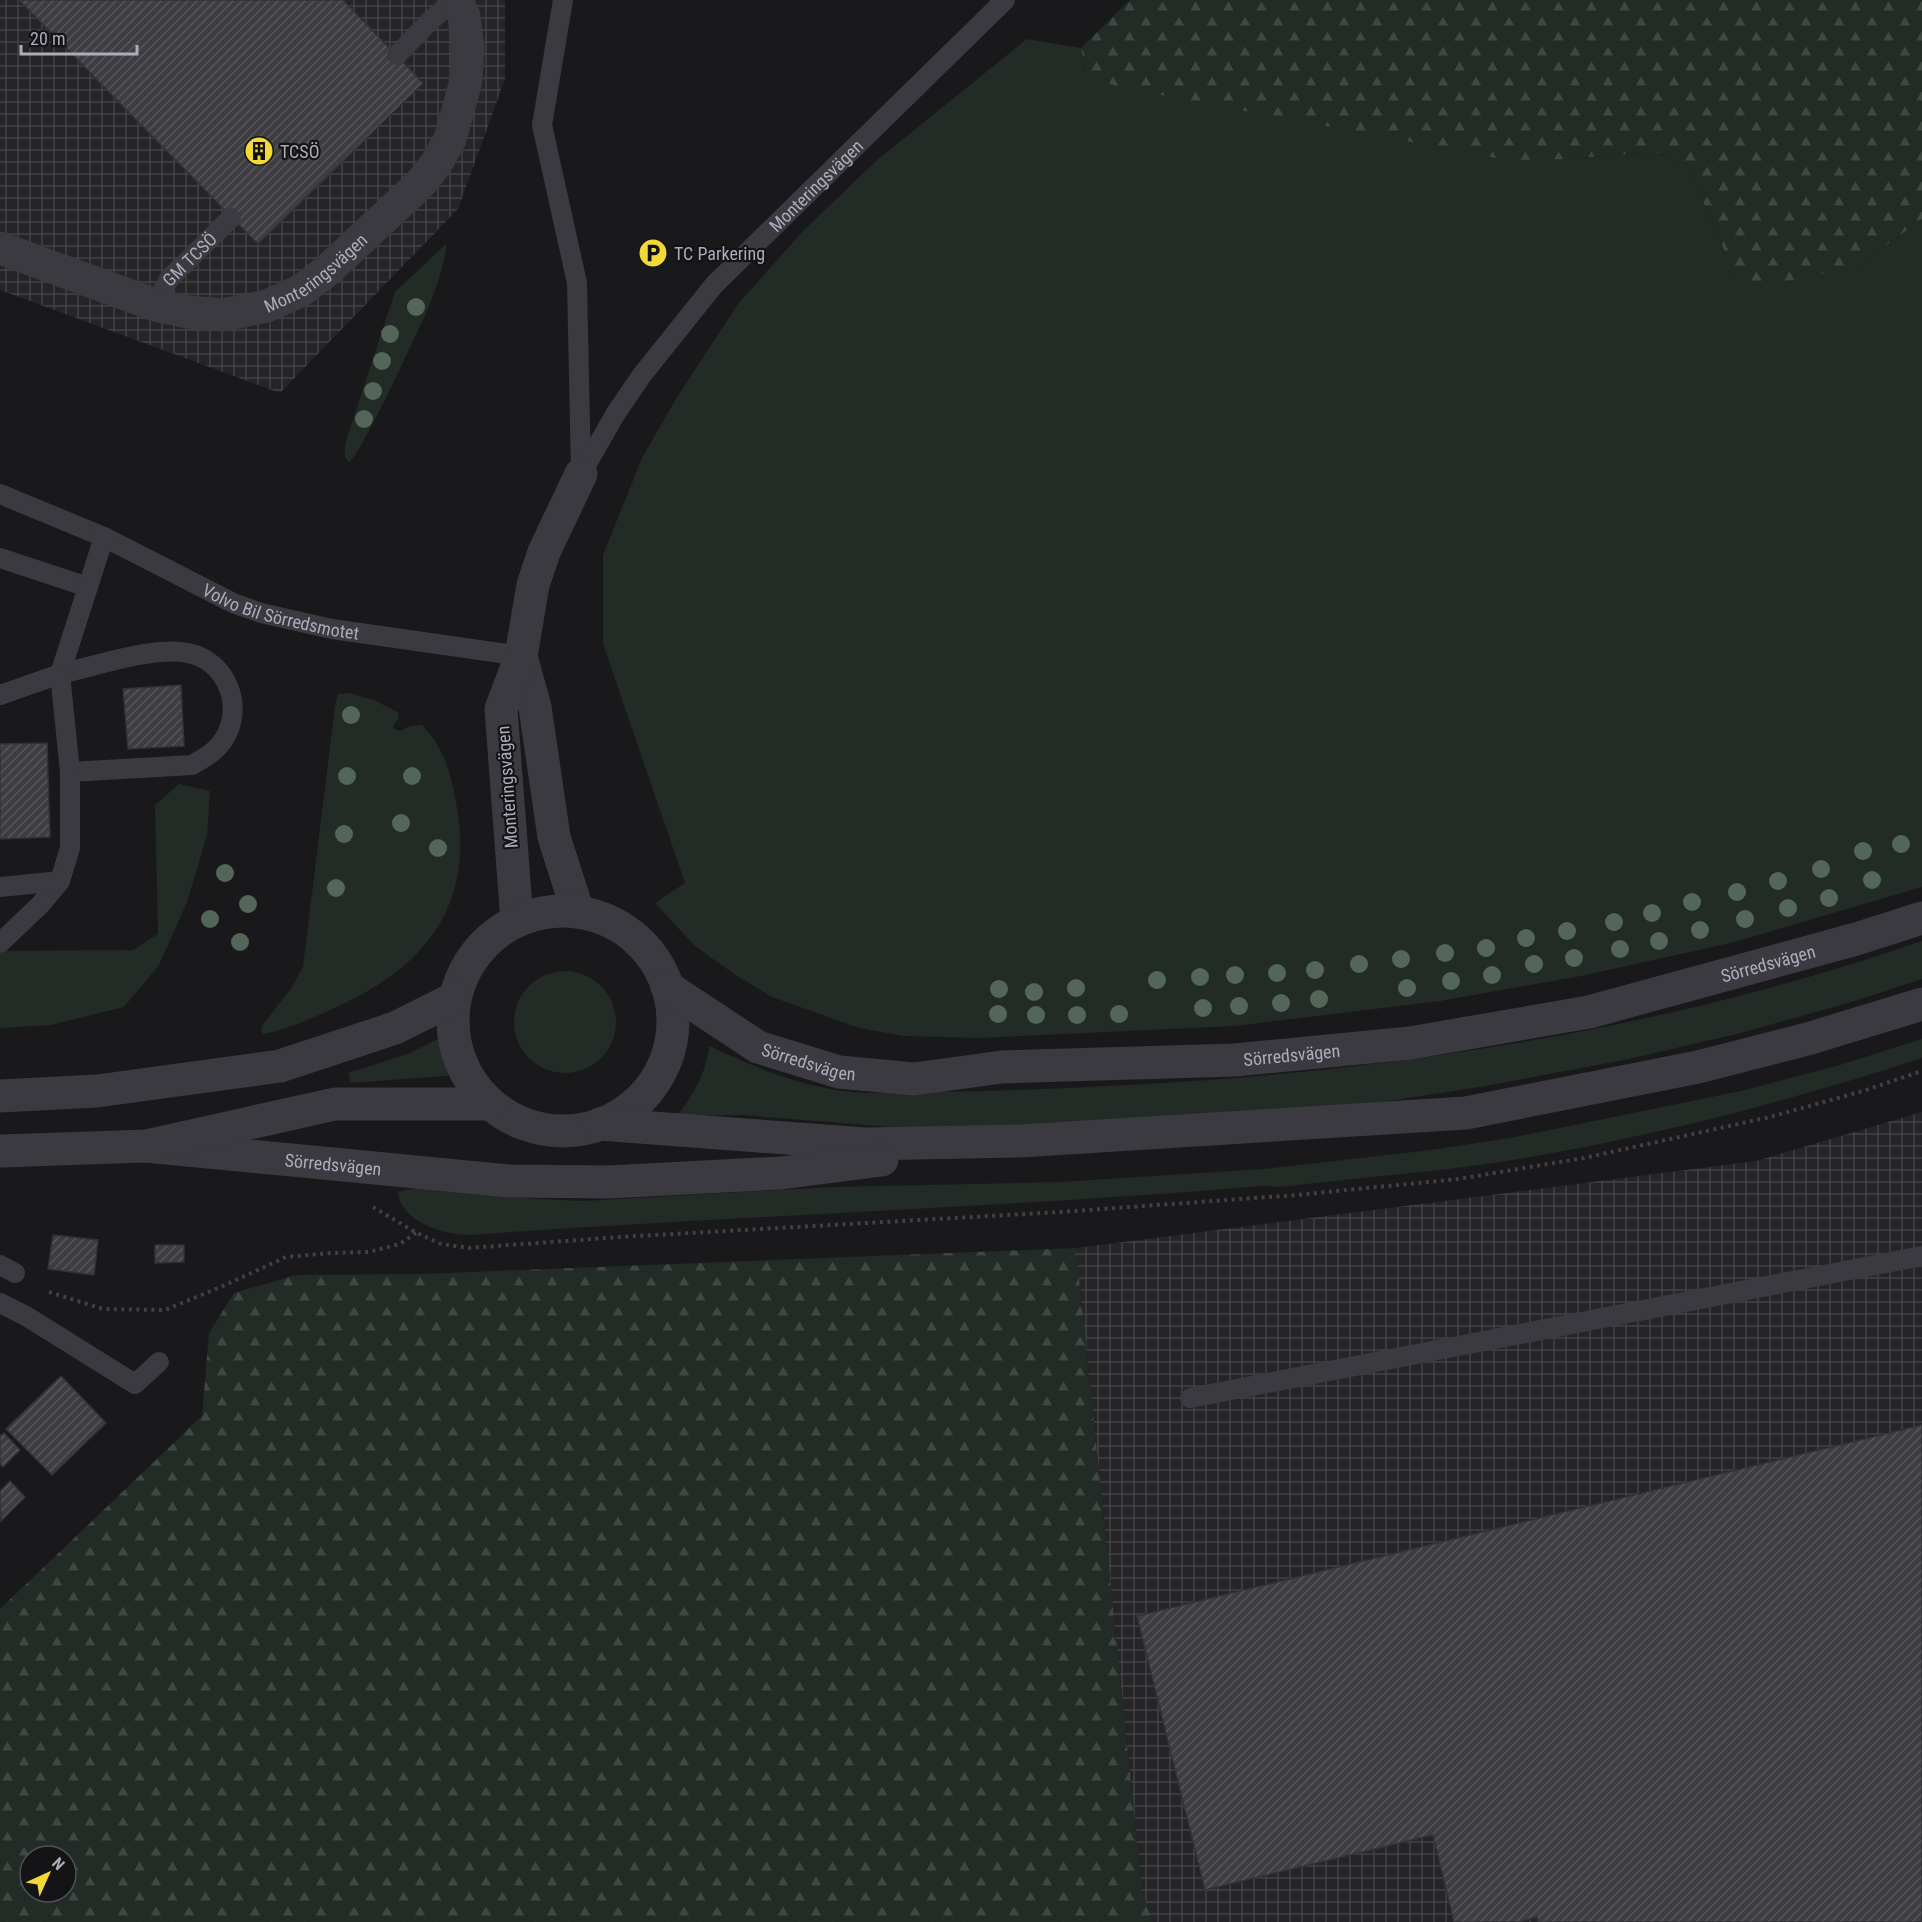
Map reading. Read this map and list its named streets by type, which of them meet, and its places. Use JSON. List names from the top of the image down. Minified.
{"streets":{"street":["Monteringsvägen","Sörredsvägen"],"lane":["GM TCSÖ","Volvo Bil Sörredsmotet"]},"crossings":[["Monteringsvägen","GM TCSÖ"],["Monteringsvägen","Volvo Bil Sörredsmotet"],["Monteringsvägen","Sörredsvägen"]],"places":{"building":["TCSÖ"],"parking":["TC Parkering"]},"scale_bar":"20 m","north":"top right"}
